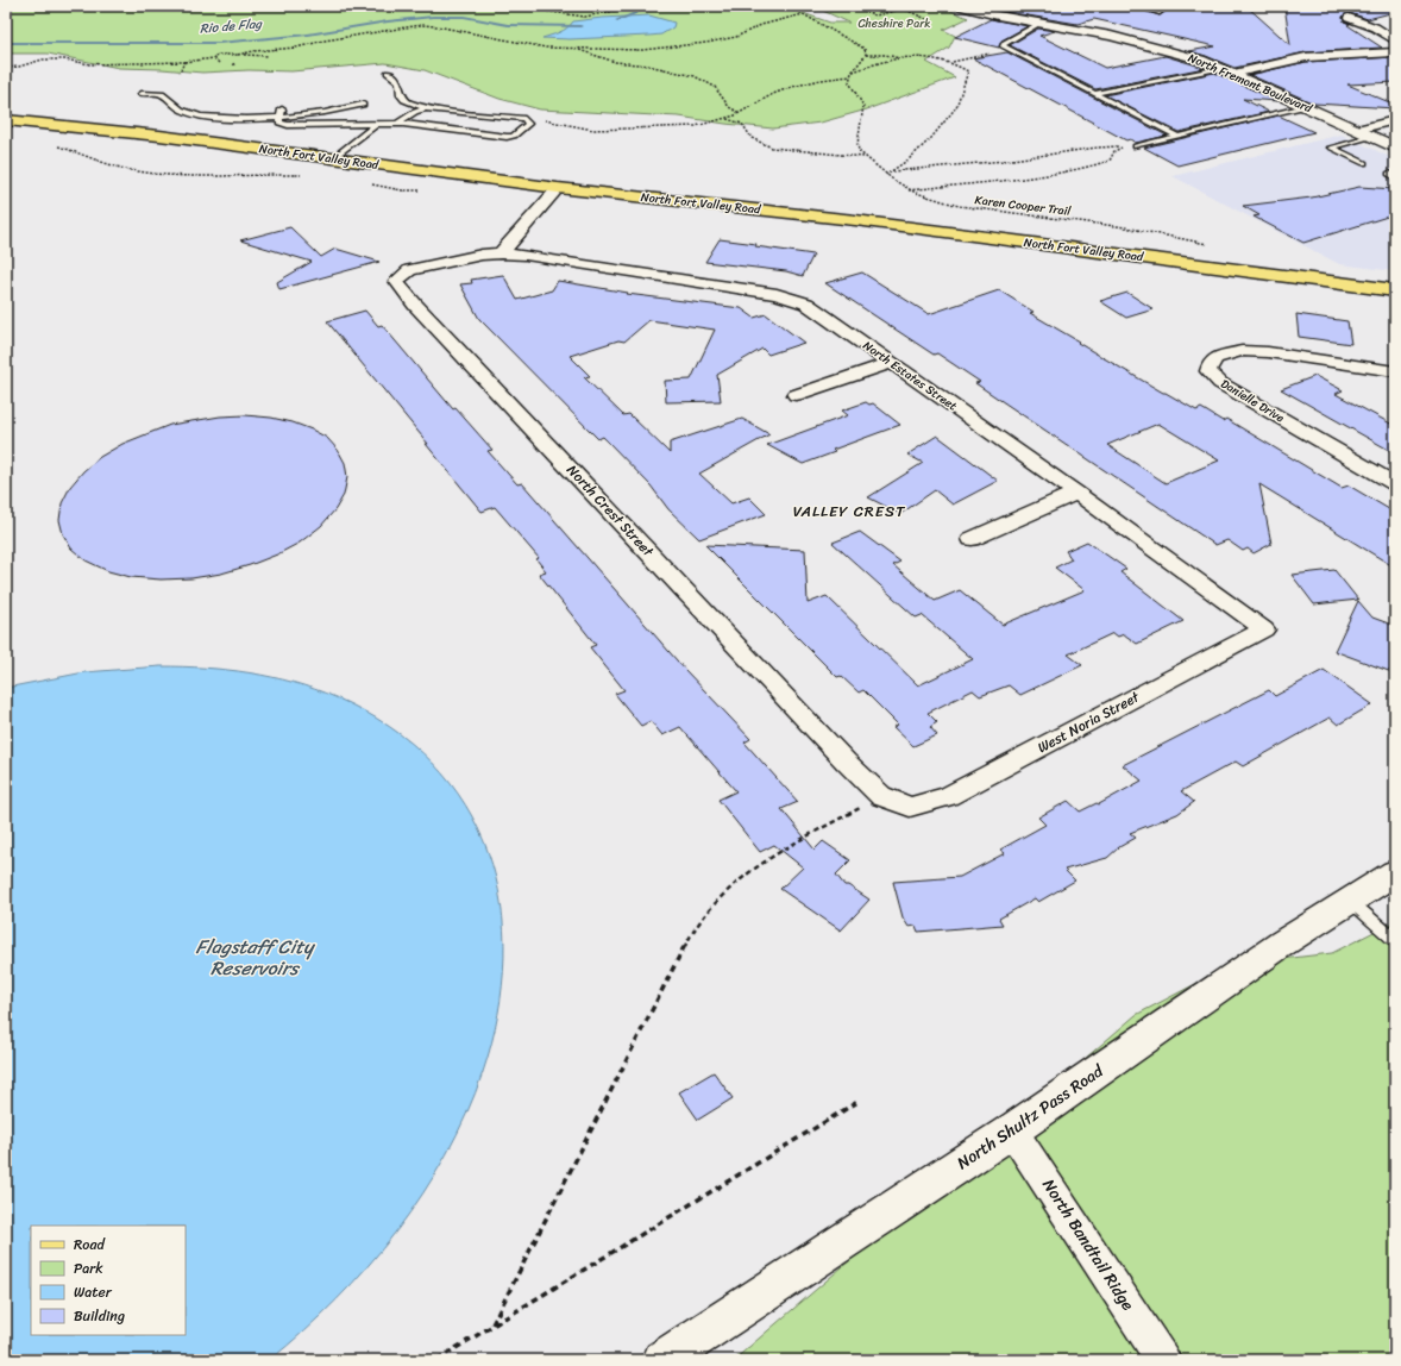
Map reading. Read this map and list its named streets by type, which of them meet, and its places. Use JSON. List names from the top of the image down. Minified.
{"streets":{"main road":["North Fort Valley Road"],"street":["North Fremont Boulevard","North Estates Street","Danielle Drive","North Crest Street","West Noria Street","North Shultz Pass Road","North Bandtail Ridge"],"path":["Karen Cooper Trail"]},"crossings":[["North Estates Street","North Crest Street"],["North Estates Street","West Noria Street"],["North Crest Street","West Noria Street"],["North Shultz Pass Road","North Bandtail Ridge"]],"districts":["VALLEY CREST"],"water":["Rio de Flag","Flagstaff City Reservoirs"],"parks":["Cheshire Park"],"legend":["Road","Park","Water","Building"]}
